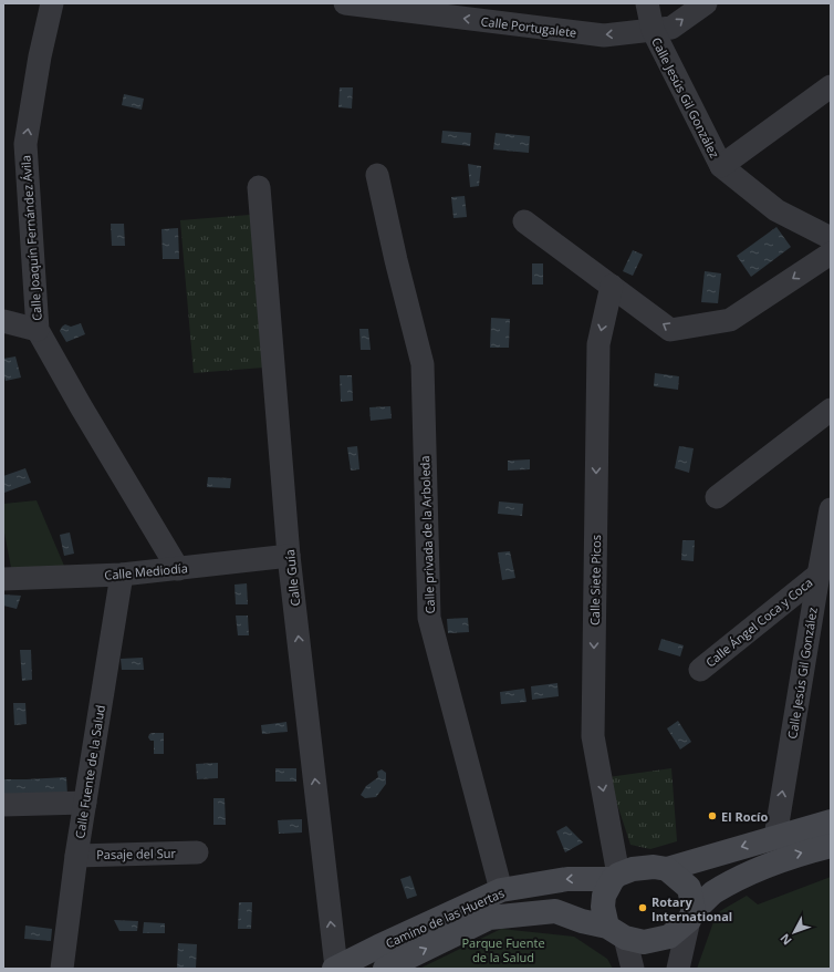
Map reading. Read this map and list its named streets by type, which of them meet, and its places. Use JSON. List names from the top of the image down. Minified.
{"streets":{"main road":["Camino de las Huertas"],"street":["Calle Portugalete","Calle Jesús Gil González","Calle Joaquín Fernández Ávila","Calle privada de la Arboleda","Calle Mediodía","Calle Guía","Calle Siete Picos","Calle Ángel Coca y Coca","Calle Fuente de la Salud","Pasaje del Sur"]},"crossings":[["Calle Portugalete","Calle Jesús Gil González"],["Calle Jesús Gil González","Calle Ángel Coca y Coca"],["Calle Joaquín Fernández Ávila","Calle Mediodía"],["Calle privada de la Arboleda","Camino de las Huertas"],["Calle Mediodía","Calle Guía"],["Calle Mediodía","Calle Fuente de la Salud"],["Calle Guía","Camino de las Huertas"],["Calle Siete Picos","Camino de las Huertas"],["Calle Fuente de la Salud","Pasaje del Sur"]],"one_way":["Calle Jesús Gil González","Calle Joaquín Fernández Ávila","Calle Guía","Calle Siete Picos"],"parks":["Parque Fuente de la Salud"],"places":["El Rocío","Rotary International"],"north":"bottom left"}
